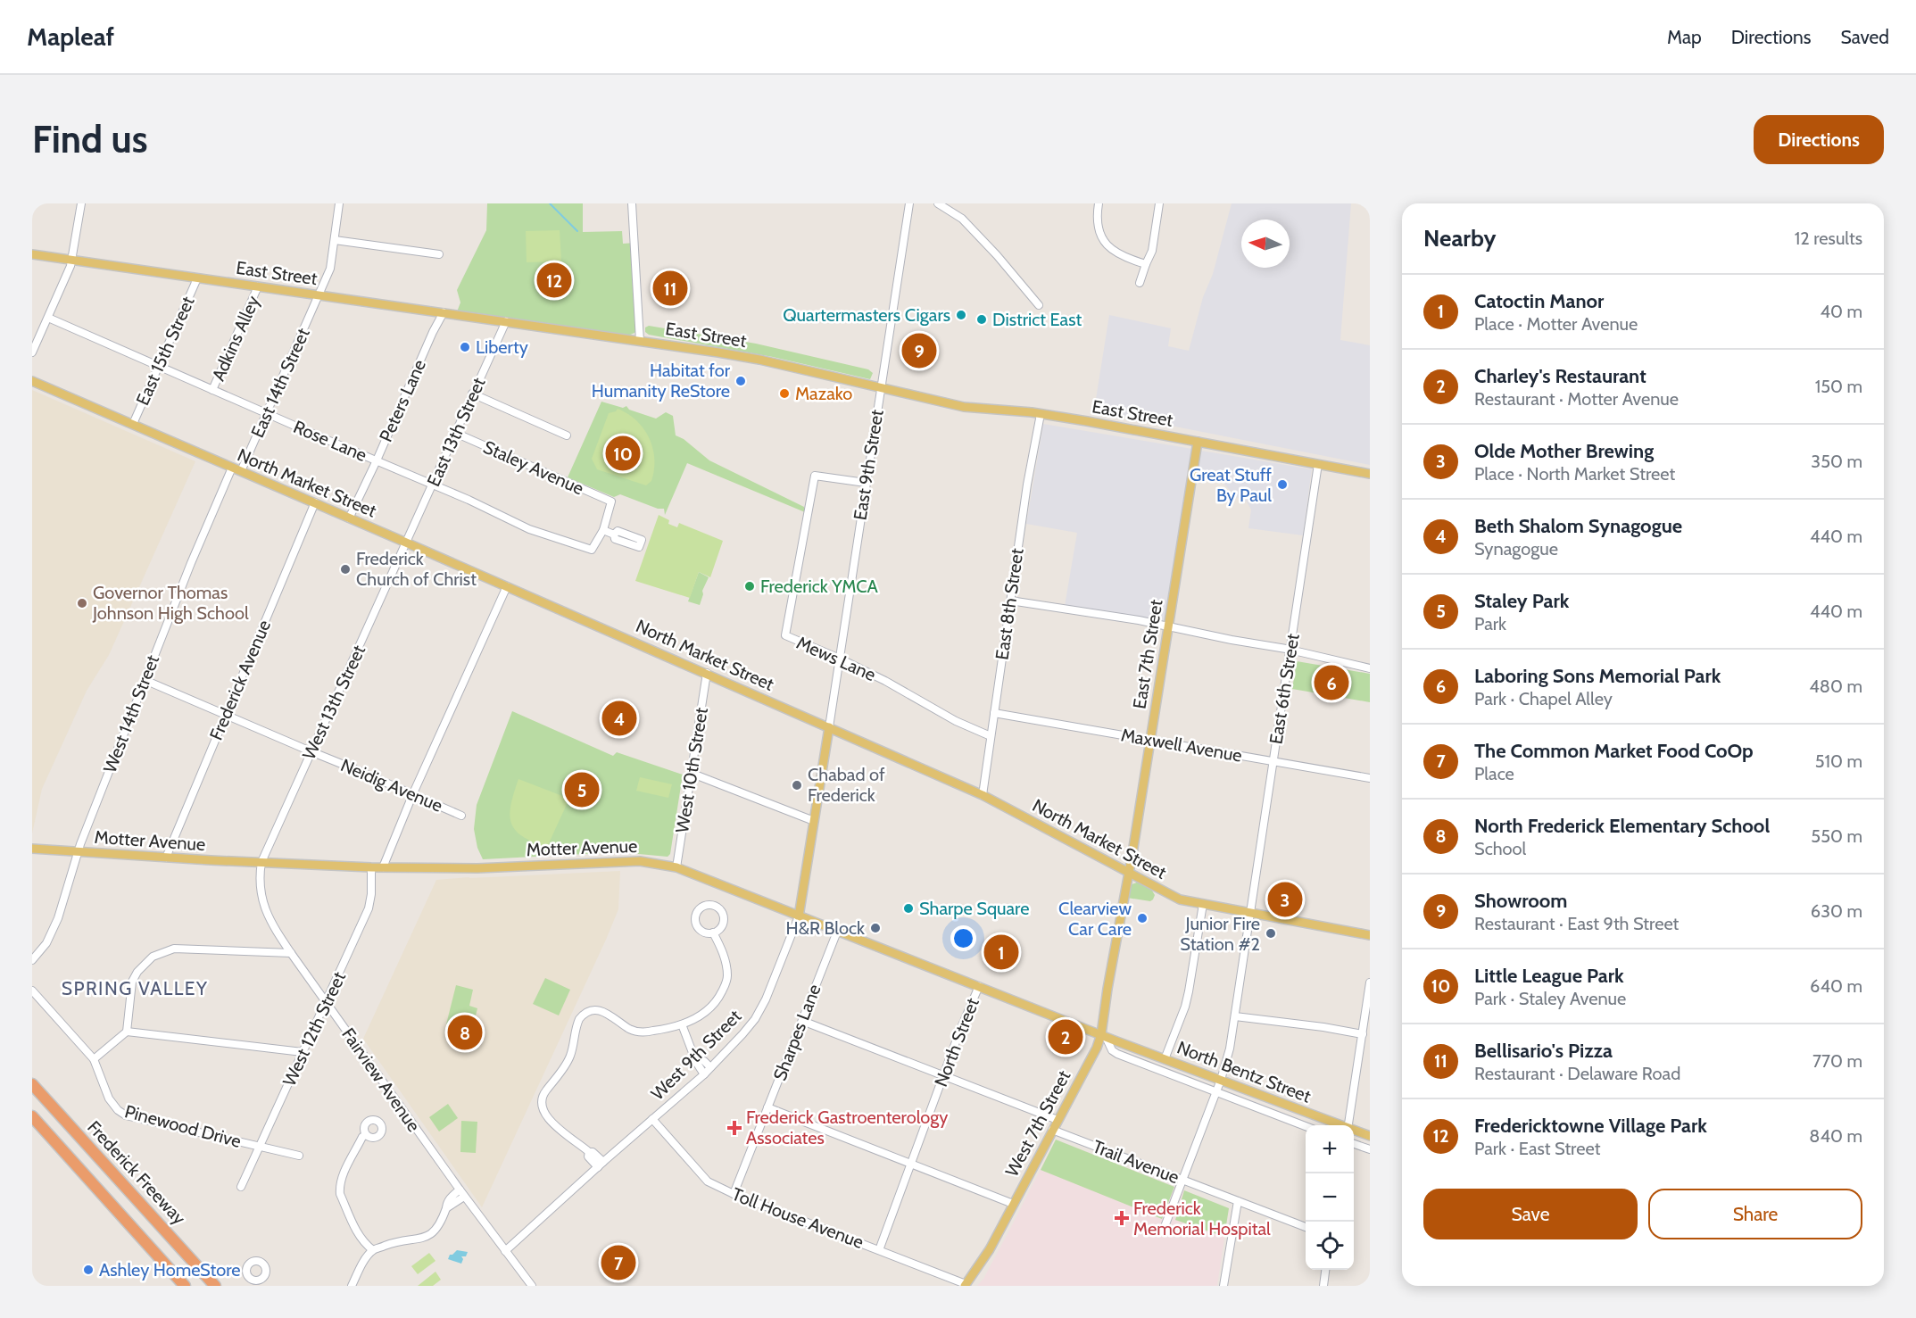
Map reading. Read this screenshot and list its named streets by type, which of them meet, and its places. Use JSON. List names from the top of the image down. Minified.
{"streets":{"highway":["Frederick Freeway"],"main road":["East Street","North Market Street","East 7th Street","Motter Avenue","West 9th Street","North Bentz Street","West 7th Street"],"street":["Adkins Alley","East 15th Street","East 14th Street","Peters Lane","East 13th Street","Rose Lane","East 9th Street","Staley Avenue","East 8th Street","Mews Lane","Frederick Avenue","East 6th Street","West 13th Street","West 14th Street","Maxwell Avenue","West 10th Street","Neidig Avenue","West 12th Street","Sharpes Lane","North Street","Fairview Avenue","Pinewood Drive","Trail Avenue","Toll House Avenue"]},"crossings":[["East Street","Adkins Alley"],["East Street","East 15th Street"],["East Street","East 14th Street"],["East Street","Peters Lane"],["East Street","East 13th Street"],["East Street","East 9th Street"],["East Street","East 8th Street"],["East Street","East 7th Street"],["East Street","East 6th Street"],["Adkins Alley","Rose Lane"],["East 15th Street","Rose Lane"],["East 15th Street","North Market Street"],["East 14th Street","Rose Lane"],["East 14th Street","North Market Street"],["Peters Lane","Rose Lane"],["Peters Lane","North Market Street"],["East 13th Street","Rose Lane"],["East 13th Street","Staley Avenue"],["East 13th Street","North Market Street"],["East 13th Street","West 13th Street"],["Rose Lane","Staley Avenue"],["East 9th Street","North Market Street"],["East 9th Street","Mews Lane"],["East 9th Street","West 9th Street"],["North Market Street","East 8th Street"],["North Market Street","East 7th Street"],["North Market Street","Frederick Avenue"],["North Market Street","East 6th Street"],["North Market Street","West 13th Street"],["North Market Street","West 14th Street"],["North Market Street","West 10th Street"],["North Market Street","West 9th Street"],["North Market Street","West 7th Street"],["East 8th Street","Mews Lane"],["East 8th Street","Maxwell Avenue"],["East 7th Street","Maxwell Avenue"],["East 7th Street","West 7th Street"],["Frederick Avenue","Neidig Avenue"],["Frederick Avenue","Motter Avenue"],["East 6th Street","Maxwell Avenue"],["East 6th Street","North Bentz Street"],["East 6th Street","Trail Avenue"],["West 13th Street","Neidig Avenue"],["West 13th Street","Motter Avenue"],["West 13th Street","Fairview Avenue"],["West 14th Street","Neidig Avenue"],["West 14th Street","Motter Avenue"],["West 10th Street","Motter Avenue"],["Motter Avenue","West 12th Street"],["Motter Avenue","Sharpes Lane"],["Motter Avenue","North Street"],["Motter Avenue","West 9th Street"],["Motter Avenue","North Bentz Street"],["Motter Avenue","Fairview Avenue"],["Motter Avenue","West 7th Street"],["West 12th Street","Fairview Avenue"],["West 12th Street","Pinewood Drive"],["Sharpes Lane","Toll House Avenue"],["North Street","Toll House Avenue"],["West 9th Street","Fairview Avenue"],["West 9th Street","Toll House Avenue"],["North Bentz Street","West 7th Street"],["West 7th Street","Trail Avenue"],["West 7th Street","Toll House Avenue"]],"districts":["SPRING VALLEY"],"places":{"other":["Quartermasters Cigars","District East","Liberty","Habitat for Humanity ReStore","Mazako","Great Stuff By Paul","Frederick Church of Christ","Frederick YMCA","Governor Thomas Johnson High School","Chabad of Frederick","Sharpe Square","Clearview Car Care","H&R Block","Junior Fire Station #2","Ashley HomeStore"],"health":["Frederick Gastroenterology Associates","Frederick Memorial Hospital"]},"north":"left","page":{"header":"Mapleaf","nav":["Map","Directions","Saved"],"buttons":["Directions",["Save","Share"]],"title":"Find us","heading":["Nearby","12 results"],"pins":["12","11","9","10","6","4","5","3","1","8","2","7"],"list":[{"mark":"1","name":"Catoctin Manor","note":"Place · Motter Avenue","value":"40 m"},{"mark":"2","name":"Charley's Restaurant","note":"Restaurant · Motter Avenue","value":"150 m"},{"mark":"3","name":"Olde Mother Brewing","note":"Place · North Market Street","value":"350 m"},{"mark":"4","name":"Beth Shalom Synagogue","note":"Synagogue","value":"440 m"},{"mark":"5","name":"Staley Park","note":"Park","value":"440 m"},{"mark":"6","name":"Laboring Sons Memorial Park","note":"Park · Chapel Alley","value":"480 m"},{"mark":"7","name":"The Common Market Food CoOp","note":"Place","value":"510 m"},{"mark":"8","name":"North Frederick Elementary School","note":"School","value":"550 m"},{"mark":"9","name":"Showroom","note":"Restaurant · East 9th Street","value":"630 m"},{"mark":"10","name":"Little League Park","note":"Park · Staley Avenue","value":"640 m"},{"mark":"11","name":"Bellisario's Pizza","note":"Restaurant · Delaware Road","value":"770 m"},{"mark":"12","name":"Fredericktowne Village Park","note":"Park · East Street","value":"840 m"}],"map_buttons":["+","−"]}}
